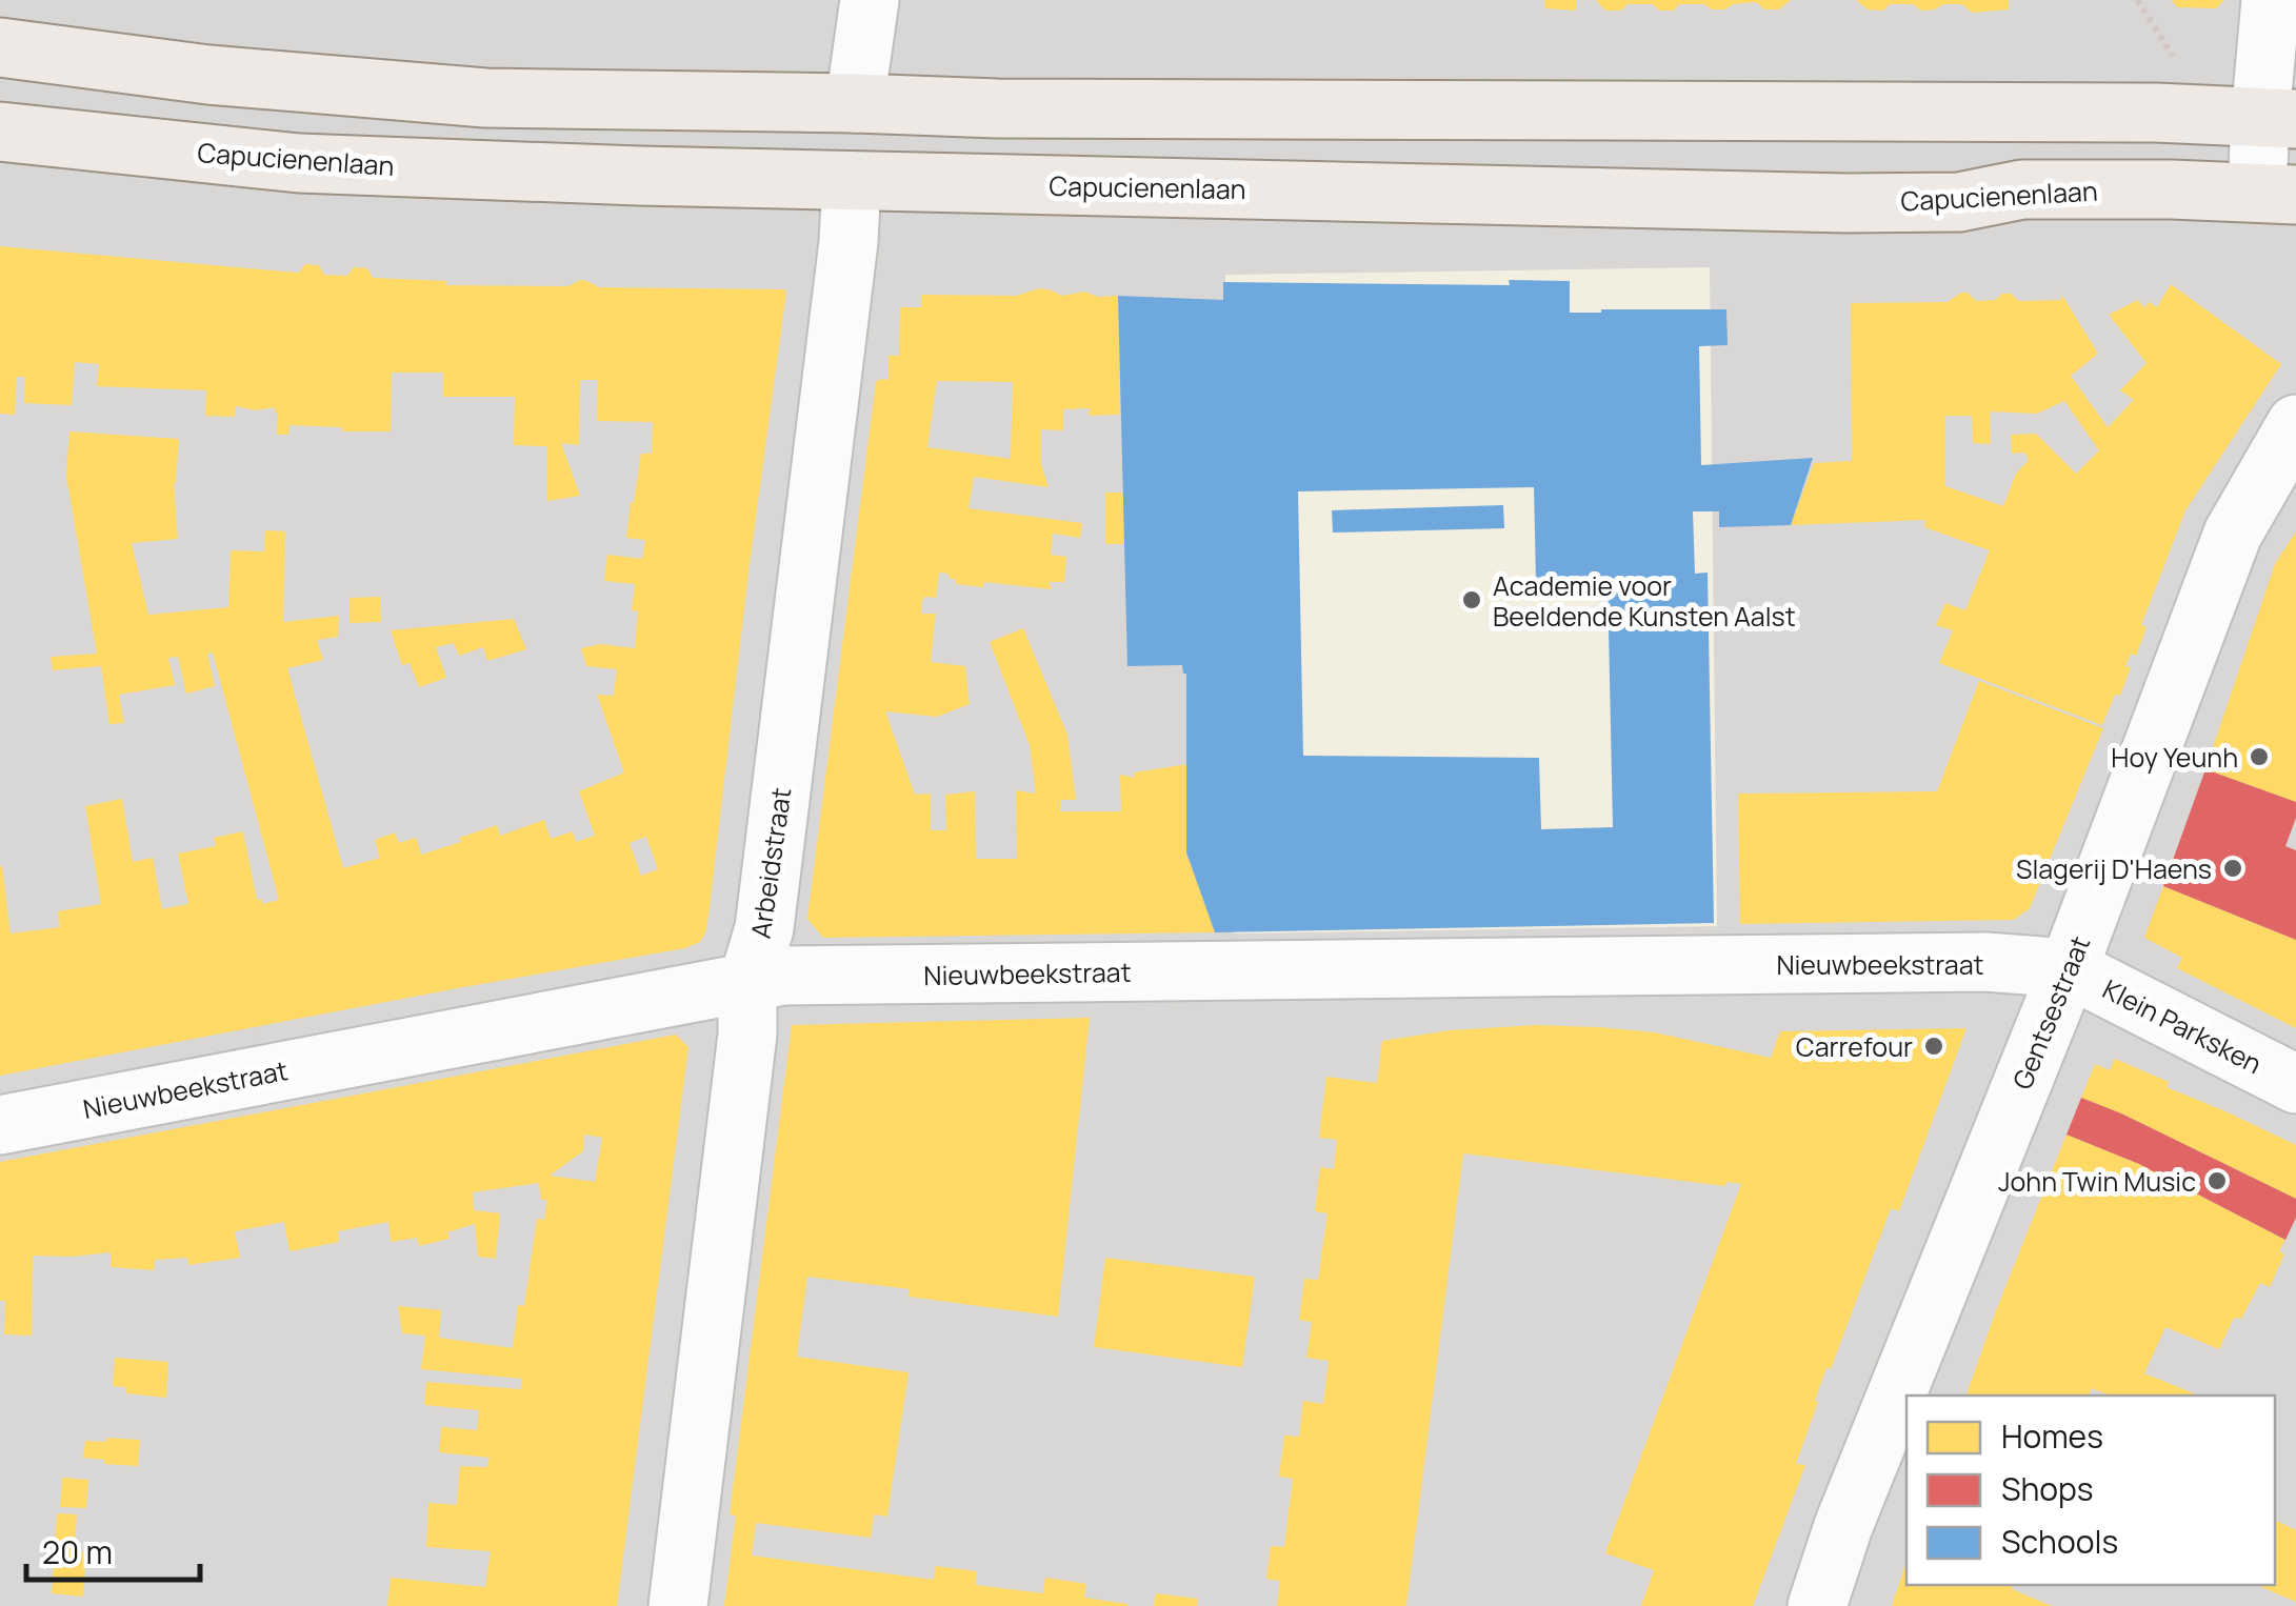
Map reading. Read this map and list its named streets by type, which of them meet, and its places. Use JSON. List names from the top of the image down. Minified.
{"streets":{"main road":["Capucienenlaan"],"street":["Arbeidstraat","Nieuwbeekstraat","Gentsestraat","Klein Parksken"]},"crossings":[["Capucienenlaan","Arbeidstraat"],["Arbeidstraat","Nieuwbeekstraat"],["Nieuwbeekstraat","Gentsestraat"],["Nieuwbeekstraat","Klein Parksken"],["Gentsestraat","Klein Parksken"]],"places":["Academie voor Beeldende Kunsten Aalst","Hoy Yeunh","Slagerij D'Haens","Carrefour","John Twin Music"],"legend":["Homes","Shops","Schools"],"scale_bar":"20 m"}
